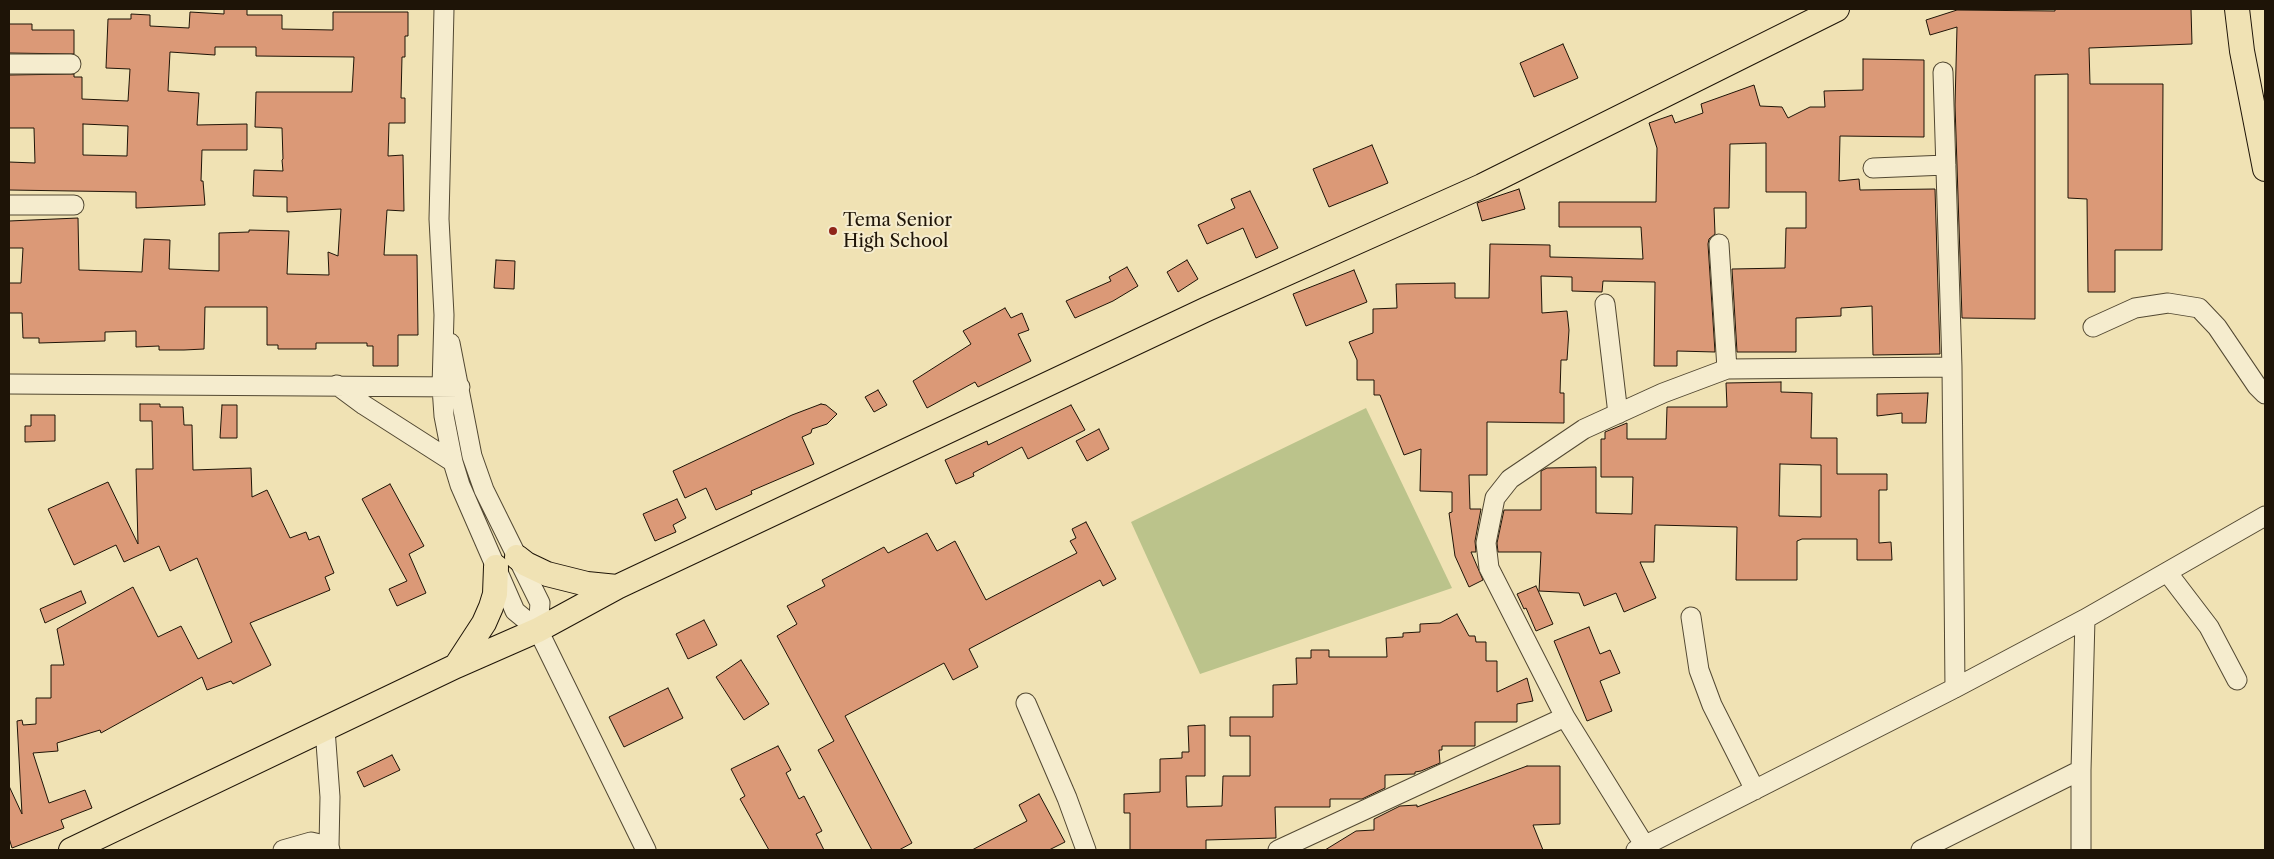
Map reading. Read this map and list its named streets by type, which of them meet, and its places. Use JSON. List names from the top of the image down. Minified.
{"places":["Tema Senior High School"]}
